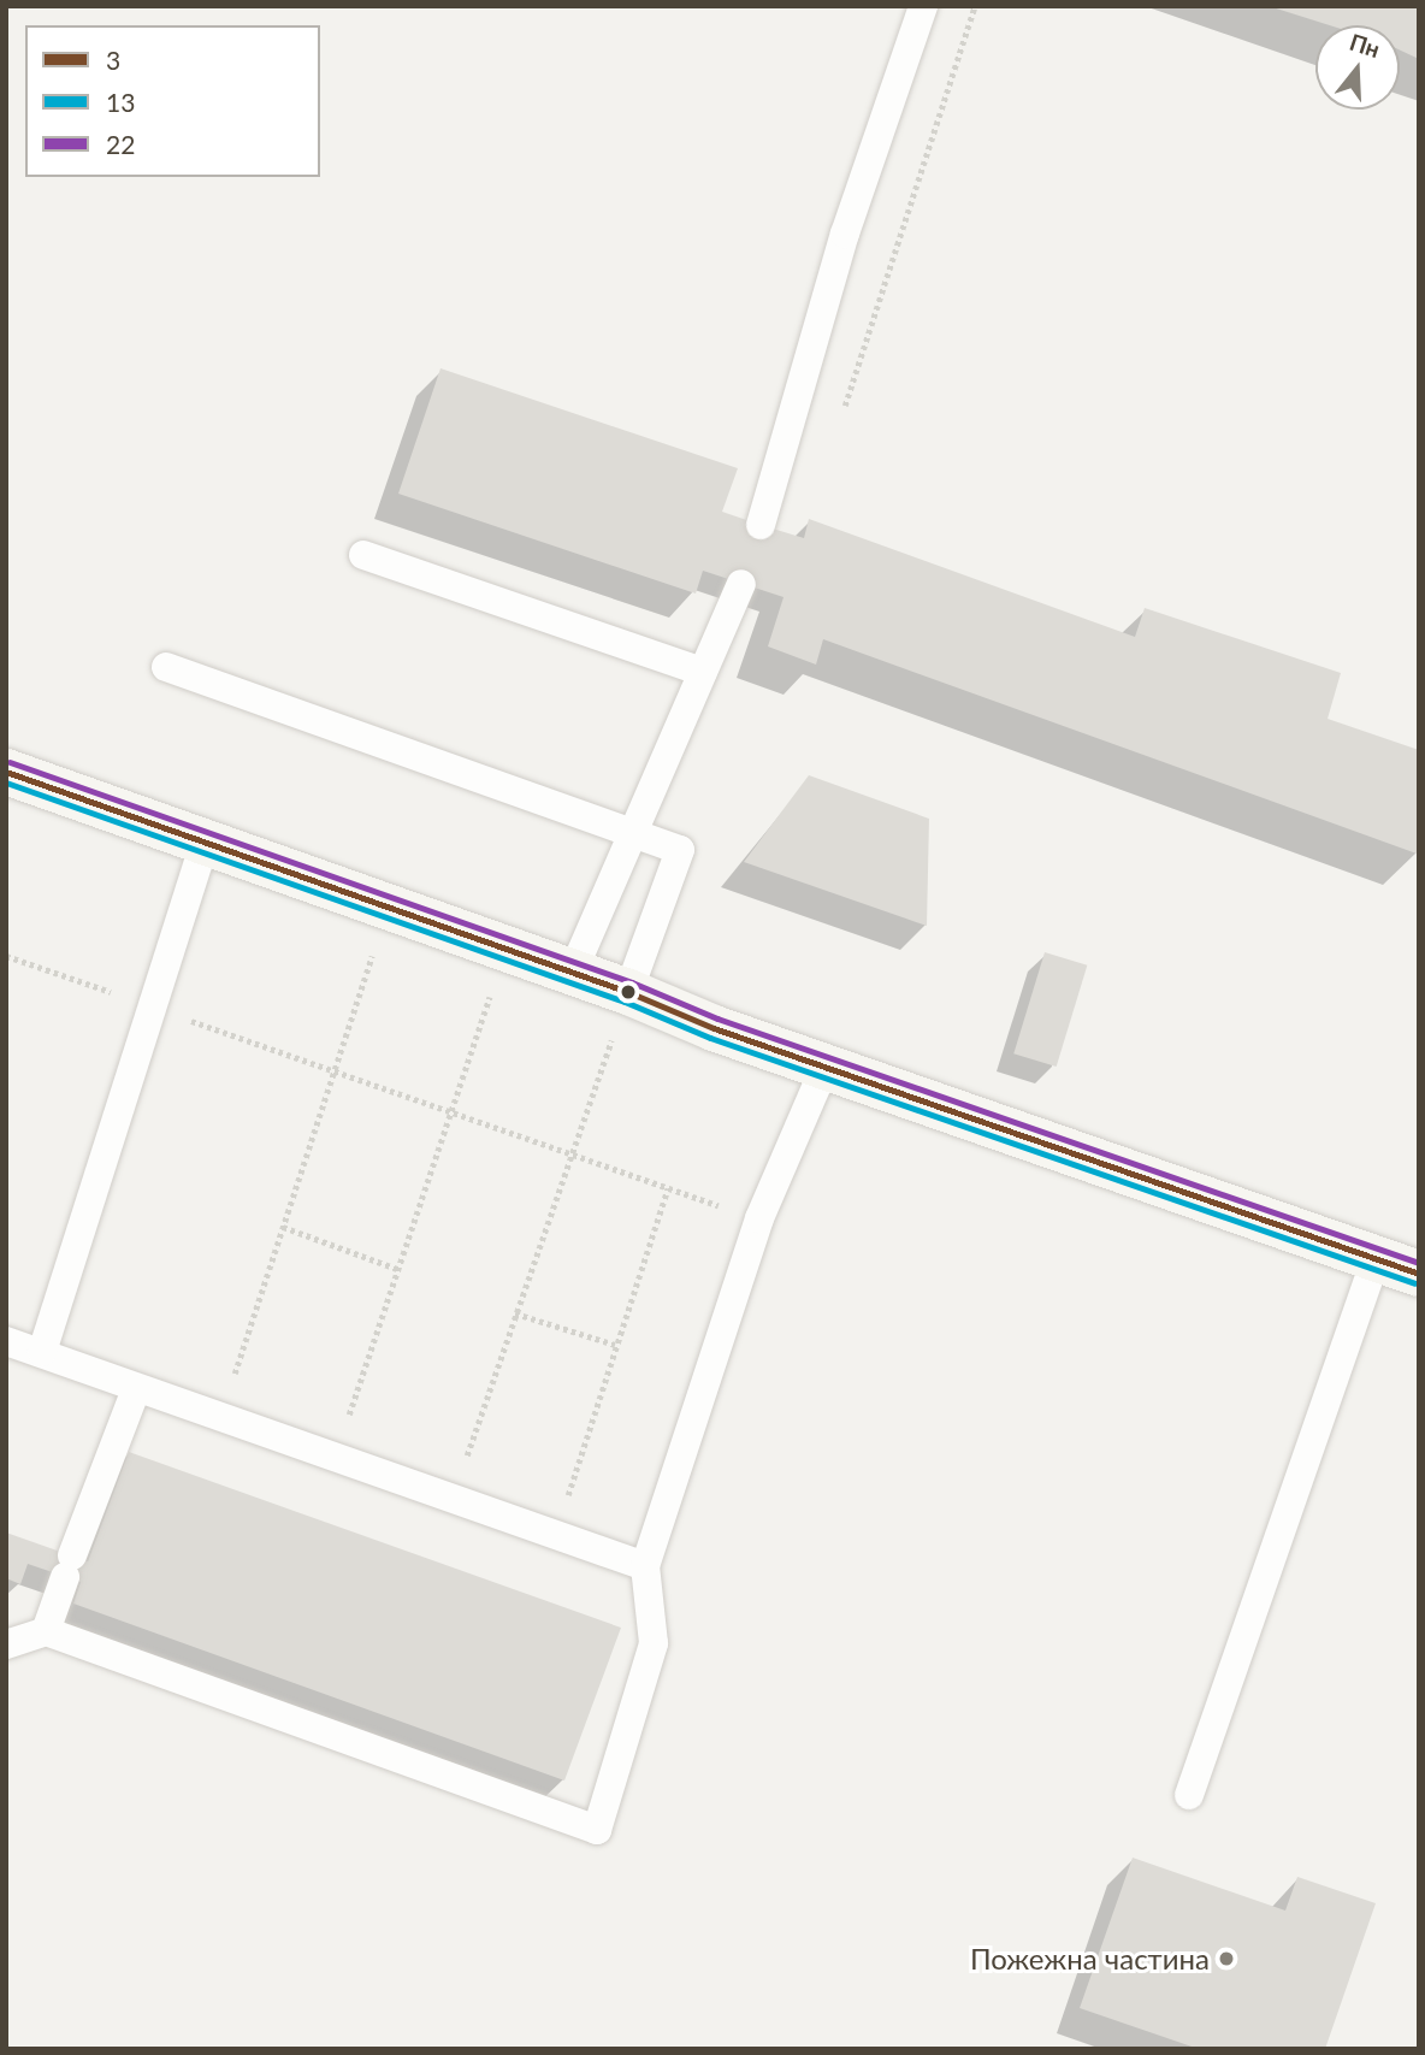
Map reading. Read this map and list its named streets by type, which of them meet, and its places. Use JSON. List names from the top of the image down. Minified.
{"places":["Пожежна частина"],"lines":["transit line 22","transit line 3","transit line 13"],"legend":["3","13","22"],"north":"top"}
